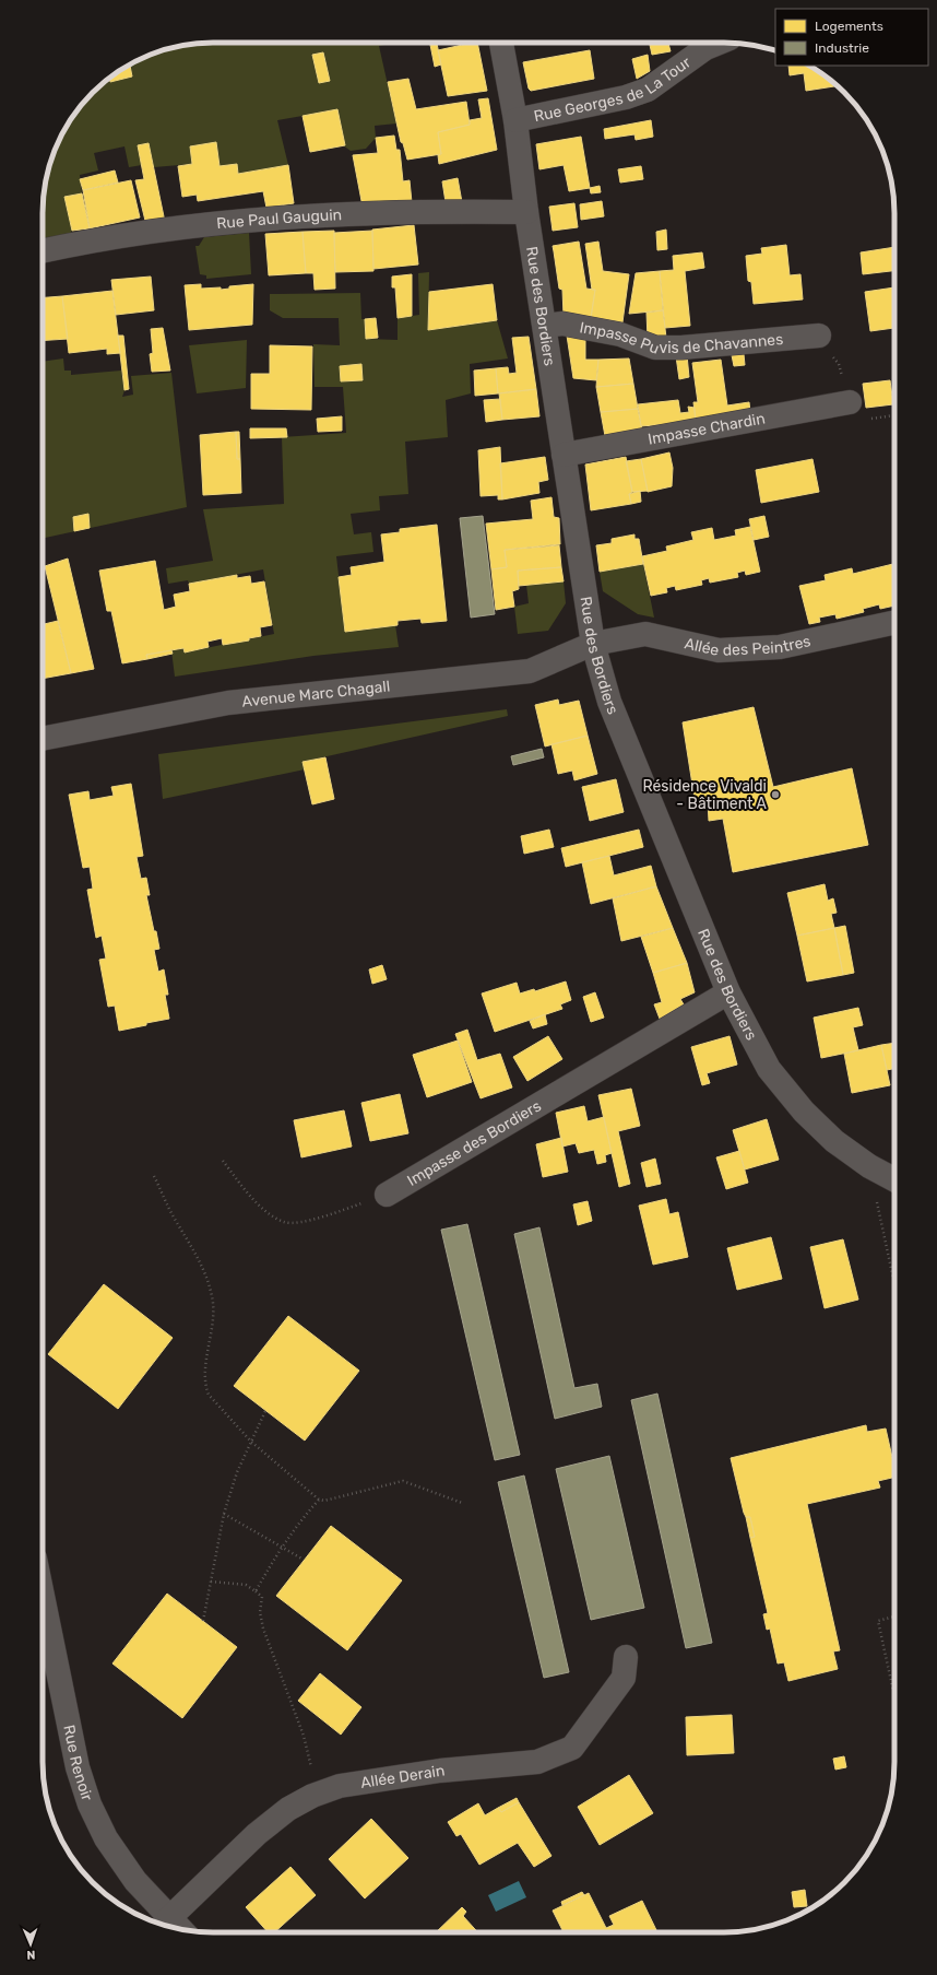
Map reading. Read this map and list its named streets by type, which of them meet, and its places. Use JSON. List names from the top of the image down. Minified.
{"streets":{"street":["Rue Georges de La Tour","Rue Paul Gauguin","Rue des Bordiers","Impasse Puvis de Chavannes","Impasse Chardin","Allée des Peintres","Avenue Marc Chagall","Impasse des Bordiers","Rue Renoir","Allée Derain"]},"crossings":[["Rue Georges de La Tour","Rue des Bordiers"],["Rue Paul Gauguin","Rue des Bordiers"],["Rue des Bordiers","Impasse Puvis de Chavannes"],["Rue des Bordiers","Impasse Chardin"],["Rue des Bordiers","Allée des Peintres"],["Rue des Bordiers","Avenue Marc Chagall"],["Rue des Bordiers","Impasse des Bordiers"],["Allée des Peintres","Avenue Marc Chagall"],["Rue Renoir","Allée Derain"]],"places":["Résidence Vivaldi - Bâtiment A"],"legend":["Logements","Industrie"],"north":"bottom"}
